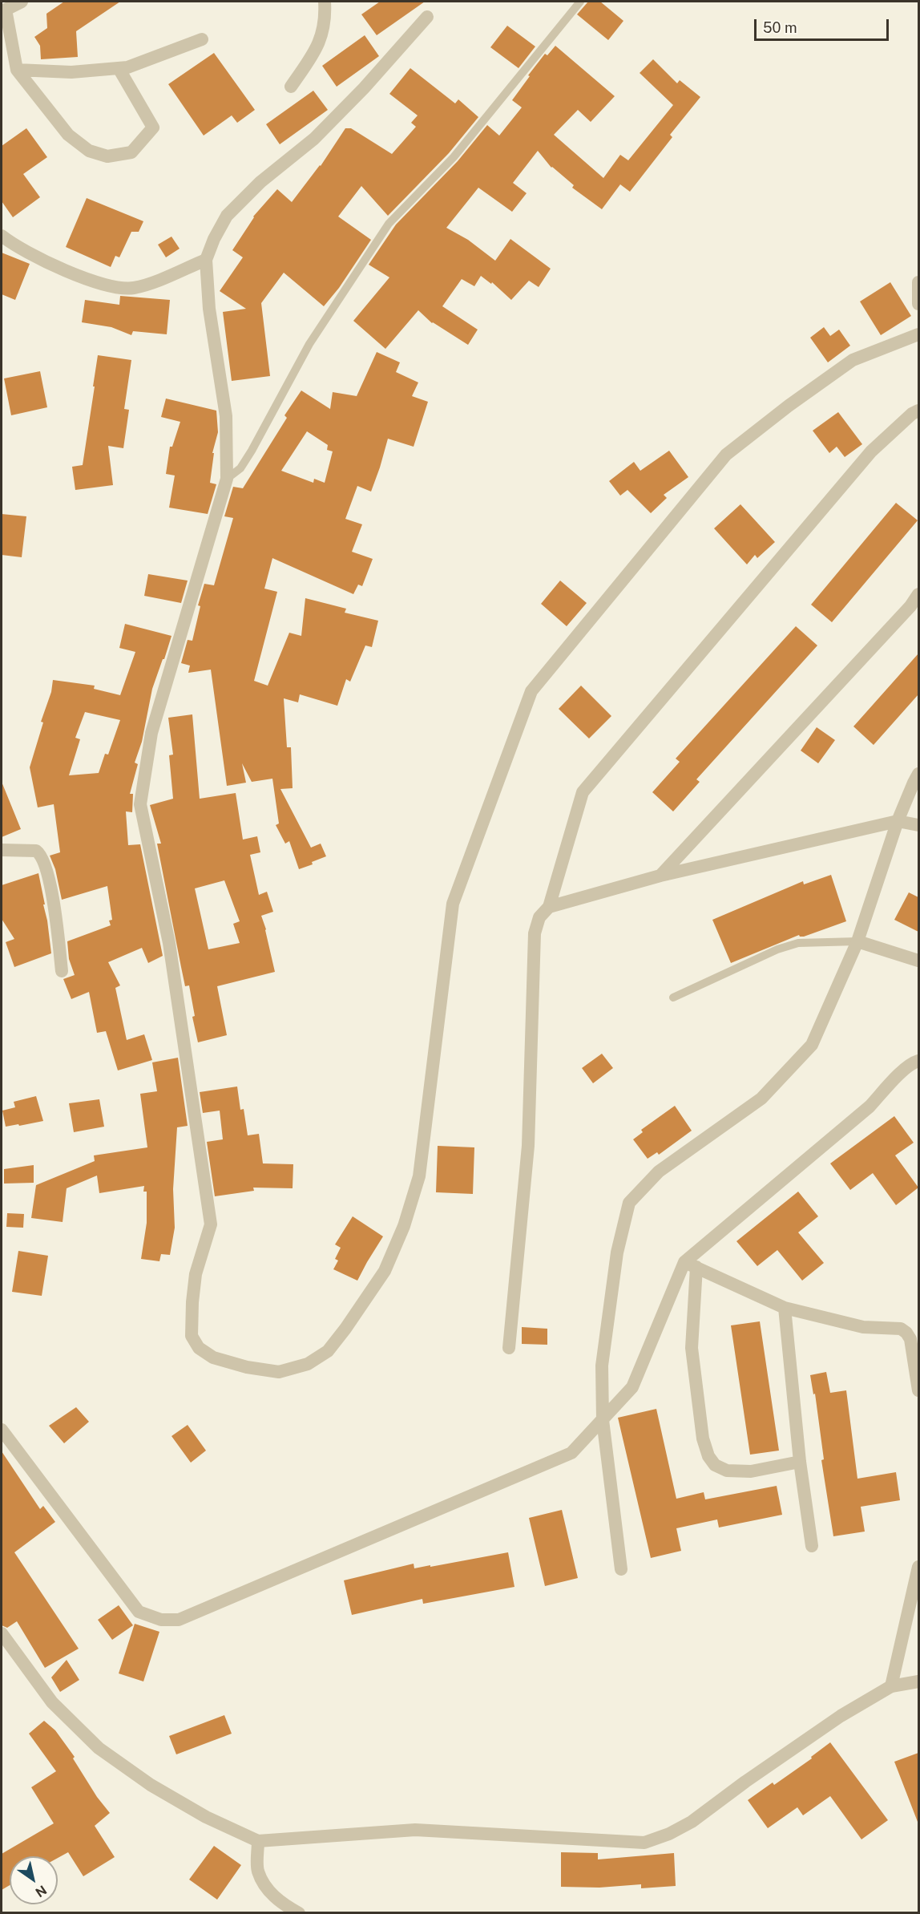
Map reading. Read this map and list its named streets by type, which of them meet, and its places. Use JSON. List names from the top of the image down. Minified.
{"scale_bar":"50 m","north":"bottom right"}
